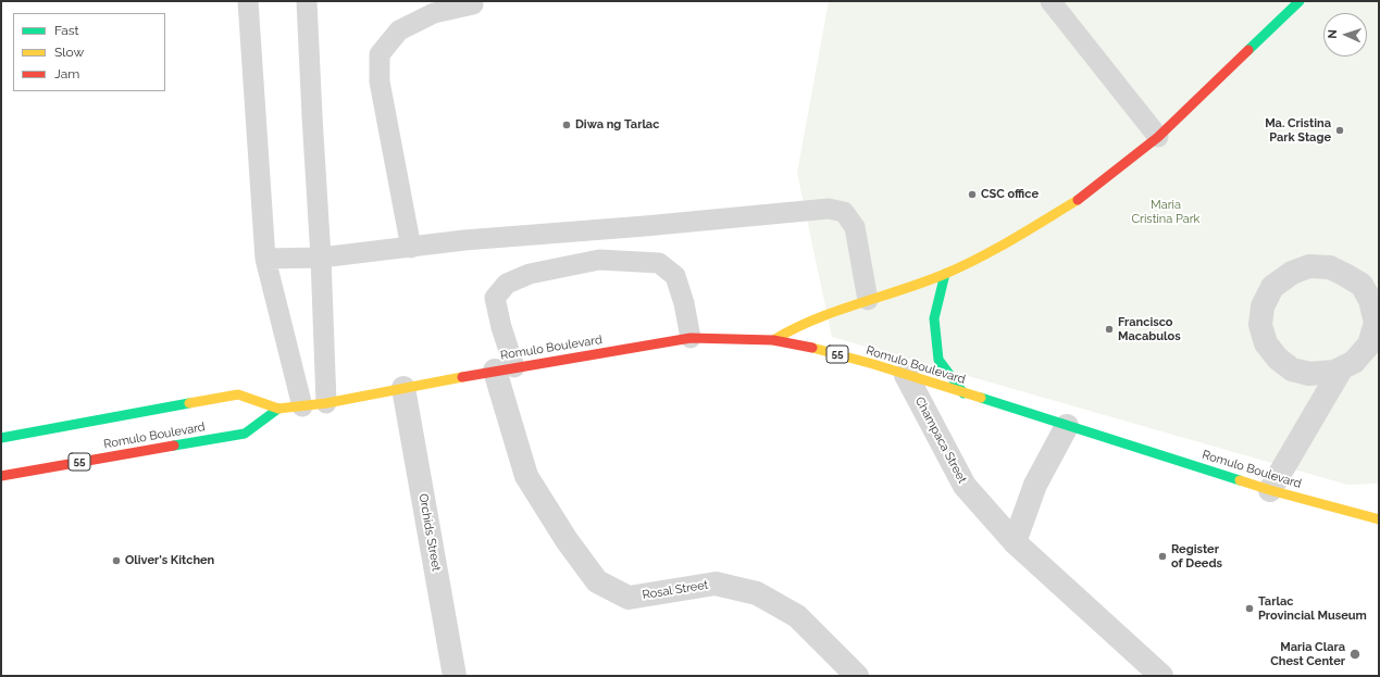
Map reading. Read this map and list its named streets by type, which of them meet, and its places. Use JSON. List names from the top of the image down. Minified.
{"streets":{"main road":["Romulo Boulevard","55"],"street":["Champaca Street","Orchids Street","Rosal Street"]},"crossings":[["Romulo Boulevard","Champaca Street"],["Romulo Boulevard","Orchids Street"],["Romulo Boulevard","Rosal Street"]],"parks":["Maria Cristina Park"],"places":["Diwa ng Tarlac","Ma. Cristina Park Stage","CSC office","Francisco Macabulos","Register of Deeds","Oliver's Kitchen","Tarlac Provincial Museum","Maria Clara Chest Center"],"legend":["Fast","Slow","Jam"],"north":"left"}
